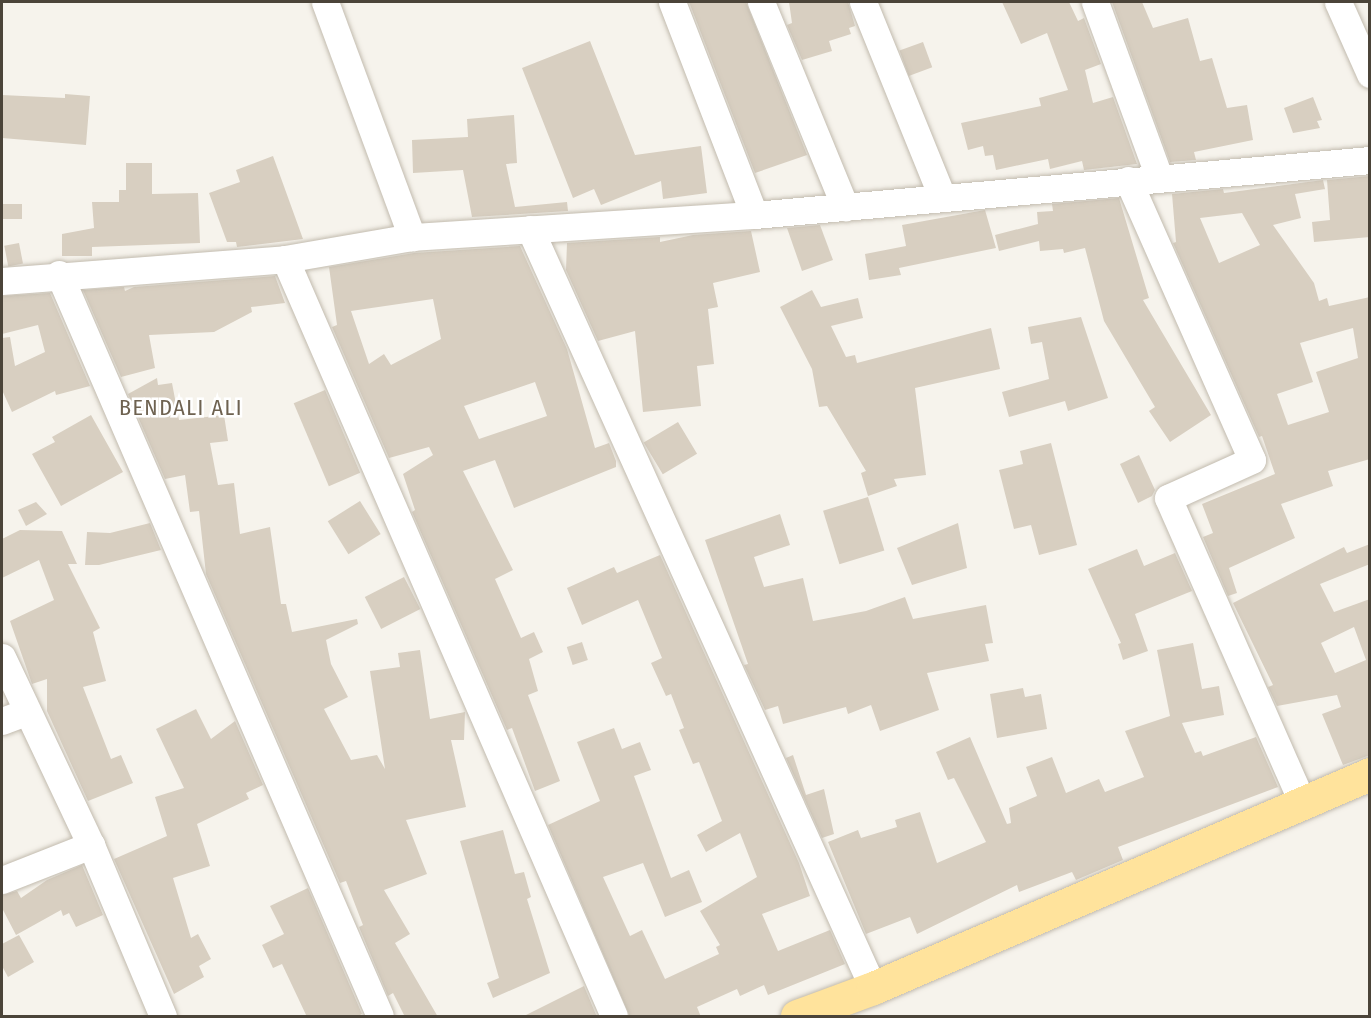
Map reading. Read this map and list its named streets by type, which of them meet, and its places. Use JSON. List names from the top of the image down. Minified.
{"districts":["BENDALI ALI"]}
